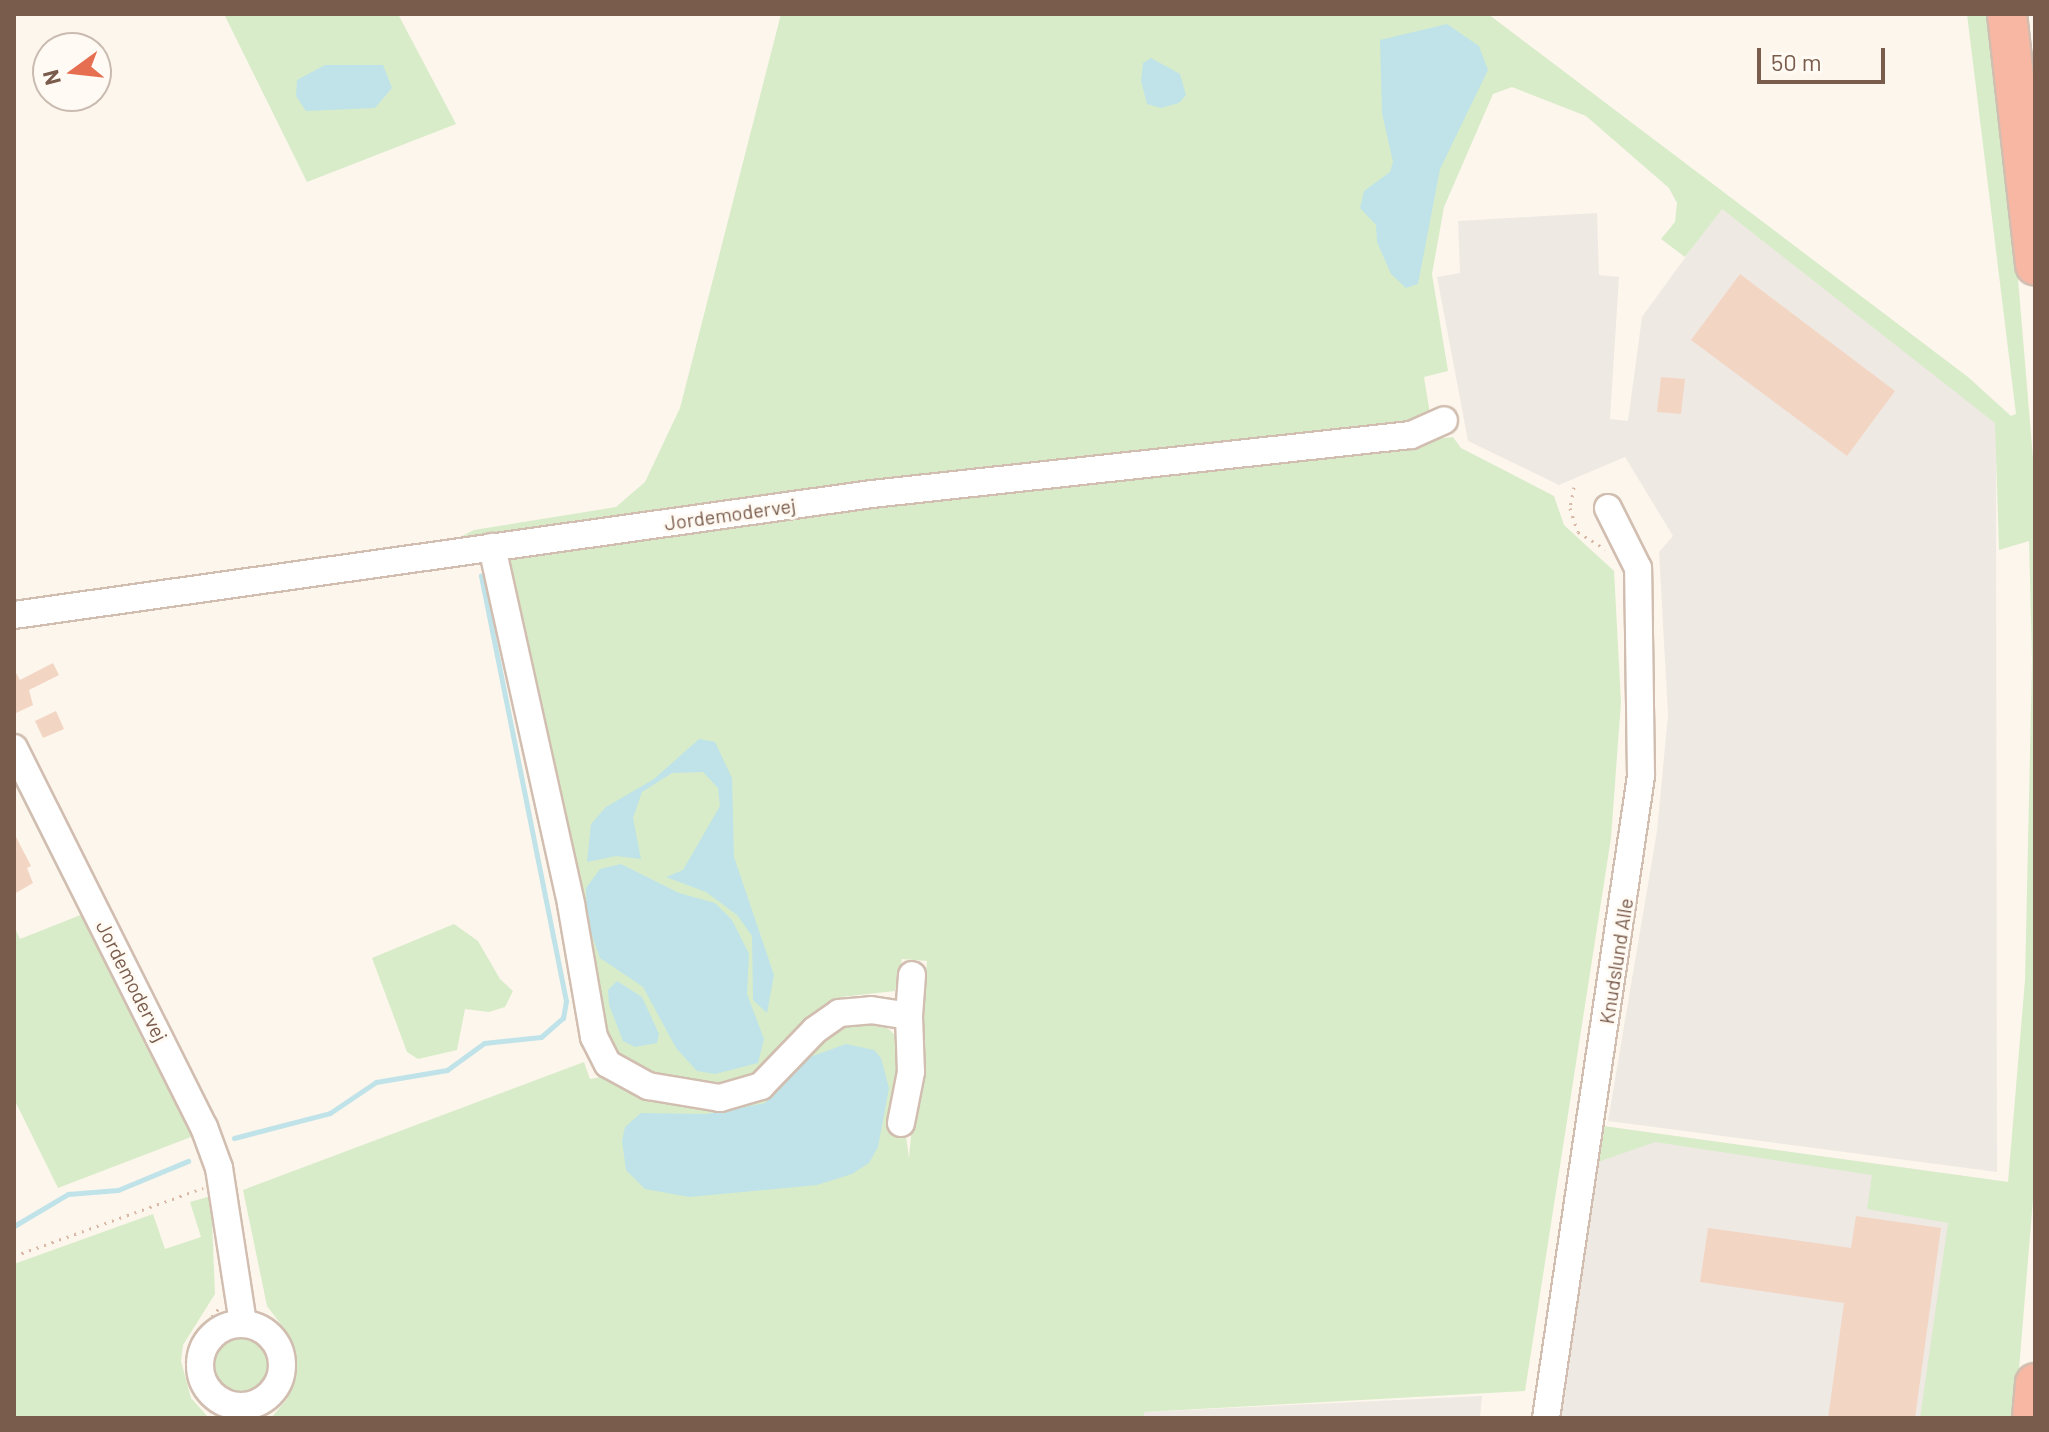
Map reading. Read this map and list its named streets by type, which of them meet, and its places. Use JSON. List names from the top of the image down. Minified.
{"streets":{"street":["Jordemodervej","Knudslund Alle"]},"scale_bar":"50 m","north":"left"}
